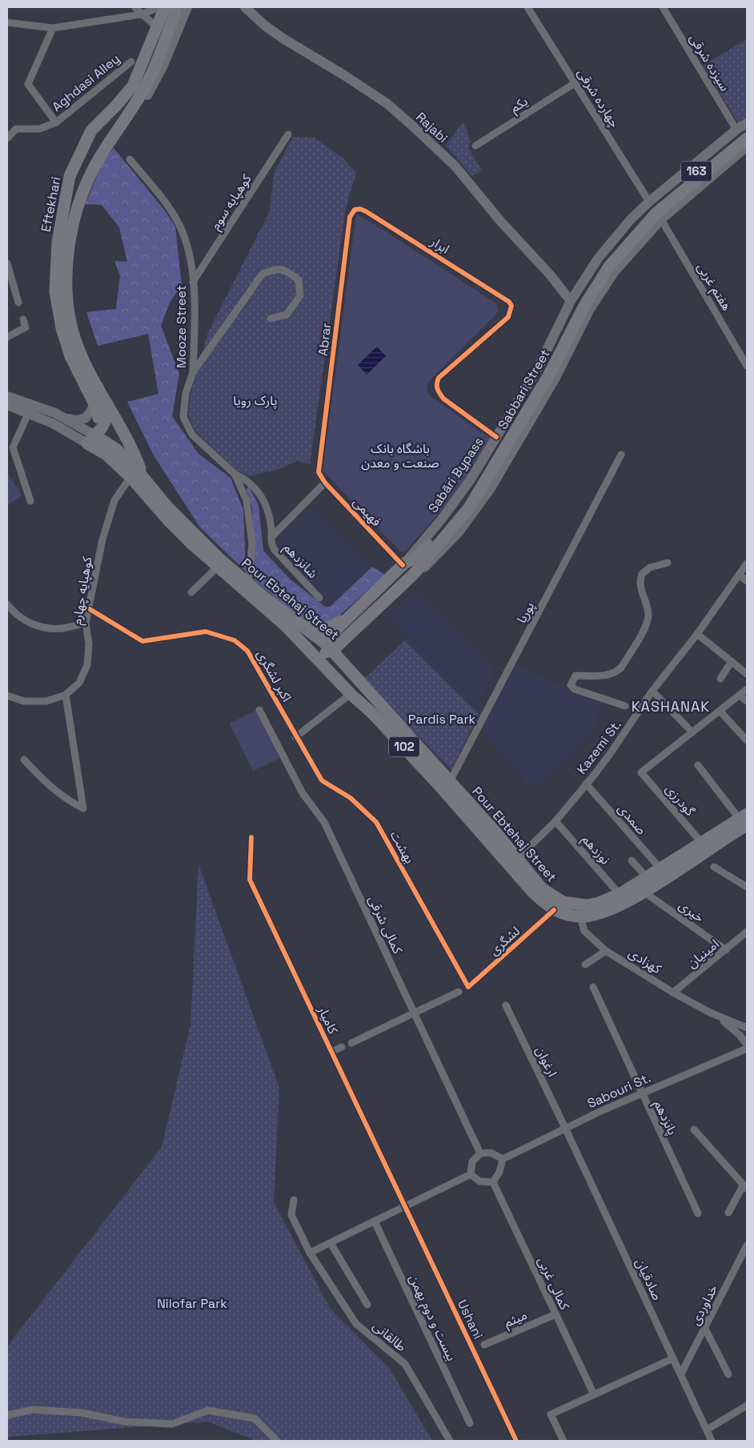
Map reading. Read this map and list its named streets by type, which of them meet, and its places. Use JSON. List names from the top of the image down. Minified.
{"streets":{"main road":["Rajabi","163","Eftekhari","Sabbari Street","Sabāri Bypass","Pour Ebtehaj Street","102"],"street":["سیزده شرقی","Aghdasi Alley","چهارده شرقی","یکم","کوهپایه سوم","ابرار","هفتم غربی","Mooze Street","فهیمی","شانزدهم","کوهپایه چهارم","پوریا","اکبر لشگری","Kazemi St.","گودرزی","صمدی","بهشت","نوزدهم","خیری","کمالی شرقی","لشگری","امینیان","کهزادی","کامیار","ارغوان","Sabouri St.","پانزدهم","صادقیان","کمالی غربی","خداوردی","بیست و دوم بهمن","میثم","Ushani","طالقانی"],"cycle path":["Abrar"]},"crossings":[["سیزده شرقی","Sabbari Street"],["چهارده شرقی","یکم"],["چهارده شرقی","163"],["چهارده شرقی","هفتم غربی"],["چهارده شرقی","Sabbari Street"],["چهارده شرقی","Sabāri Bypass"],["Rajabi","Sabāri Bypass"],["163","هفتم غربی"],["163","Sabbari Street"],["163","Sabāri Bypass"],["163","فهیمی"],["163","Pour Ebtehaj Street"],["کوهپایه سوم","Mooze Street"],["Eftekhari","Pour Ebtehaj Street"],["ابرار","Sabāri Bypass"],["ابرار","فهیمی"],["هفتم غربی","Sabbari Street"],["هفتم غربی","Sabāri Bypass"],["Mooze Street","شانزدهم"],["Mooze Street","Pour Ebtehaj Street"],["Sabbari Street","Sabāri Bypass"],["Sabbari Street","Pour Ebtehaj Street"],["Sabāri Bypass","فهیمی"],["فهیمی","شانزدهم"],["کوهپایه چهارم","Pour Ebtehaj Street"],["کوهپایه چهارم","اکبر لشگری"],["Pour Ebtehaj Street","پوریا"],["Pour Ebtehaj Street","Kazemi St."],["Pour Ebtehaj Street","گودرزی"],["Pour Ebtehaj Street","صمدی"],["Pour Ebtehaj Street","نوزدهم"],["Pour Ebtehaj Street","خیری"],["Pour Ebtehaj Street","لشگری"],["Pour Ebtehaj Street","کهزادی"],["اکبر لشگری","بهشت"],["Kazemi St.","صمدی"],["Kazemi St.","نوزدهم"],["بهشت","لشگری"],["خیری","امینیان"],["کمالی شرقی","Sabouri St."],["کمالی شرقی","کمالی غربی"],["امینیان","کهزادی"],["کامیار","Ushani"],["ارغوان","Sabouri St."],["ارغوان","صادقیان"],["Sabouri St.","پانزدهم"],["Sabouri St.","صادقیان"],["Sabouri St.","کمالی غربی"],["صادقیان","خداوردی"],["کمالی غربی","میثم"]],"districts":["KASHANAK"],"parks":["پارک رویا","باشگاه بانک صنعت و معدن","Pardis Park","Nilofar Park"]}
